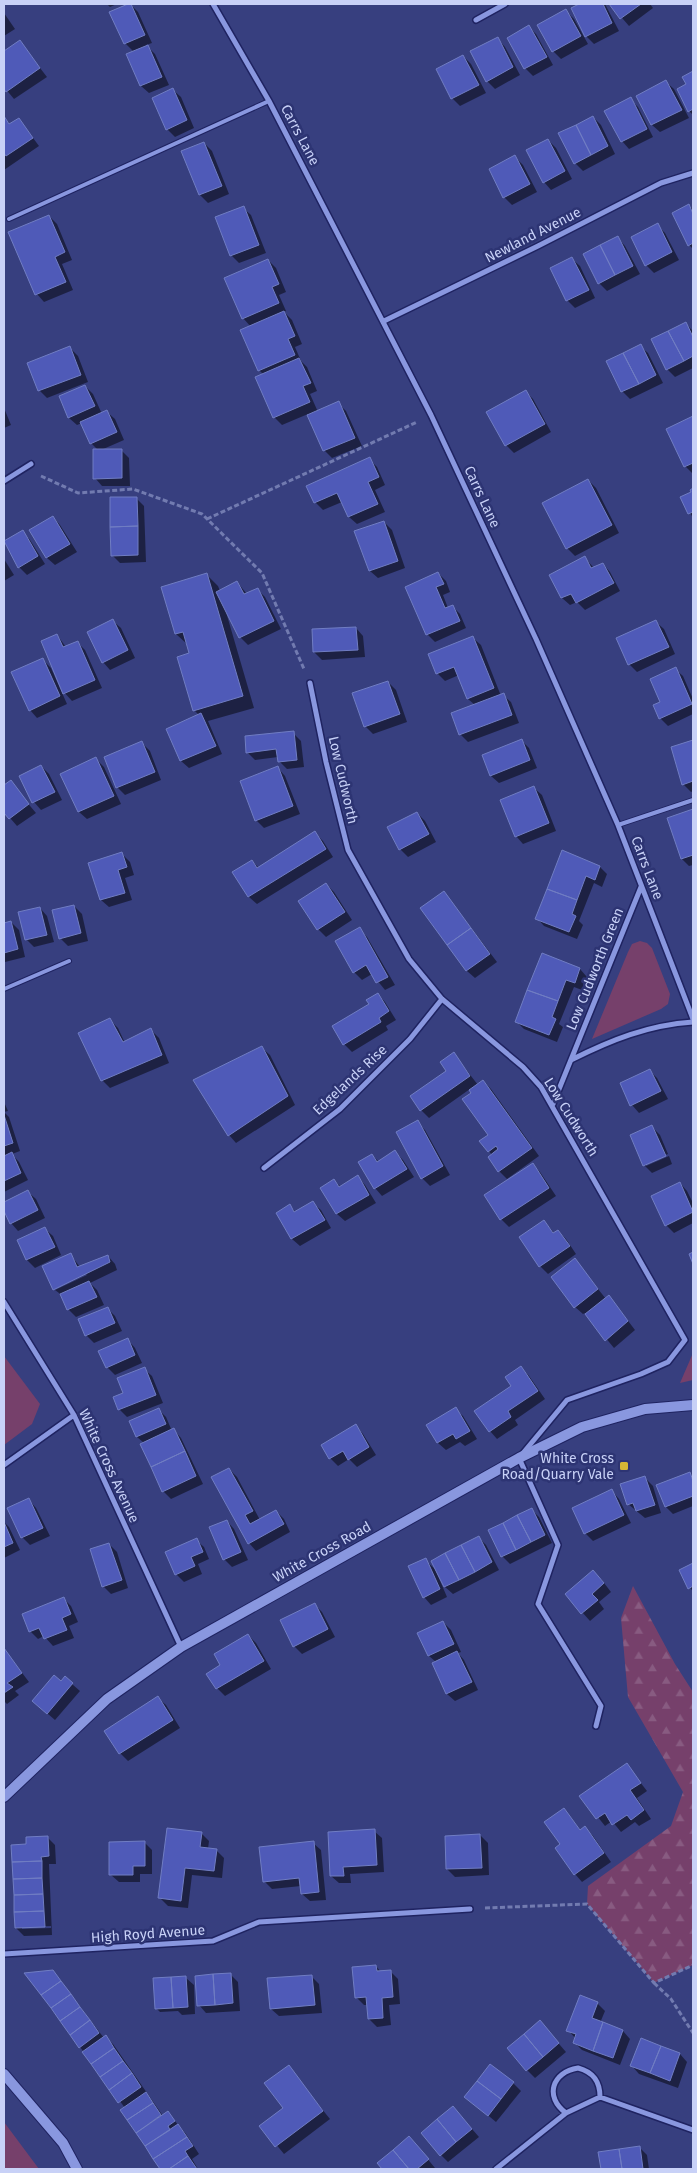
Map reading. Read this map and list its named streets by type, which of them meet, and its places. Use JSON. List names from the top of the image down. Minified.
{"streets":{"street":["Carrs Lane","Newland Avenue","Low Cudworth","Low Cudworth Green","Edgelands Rise","White Cross Avenue","White Cross Road","High Royd Avenue"]},"crossings":[["Carrs Lane","Newland Avenue"],["Carrs Lane","Low Cudworth Green"],["Low Cudworth","Low Cudworth Green"],["Low Cudworth","Edgelands Rise"],["Low Cudworth","White Cross Road"],["White Cross Avenue","White Cross Road"]],"places":{"transit":["White Cross Road/Quarry Vale"]}}
